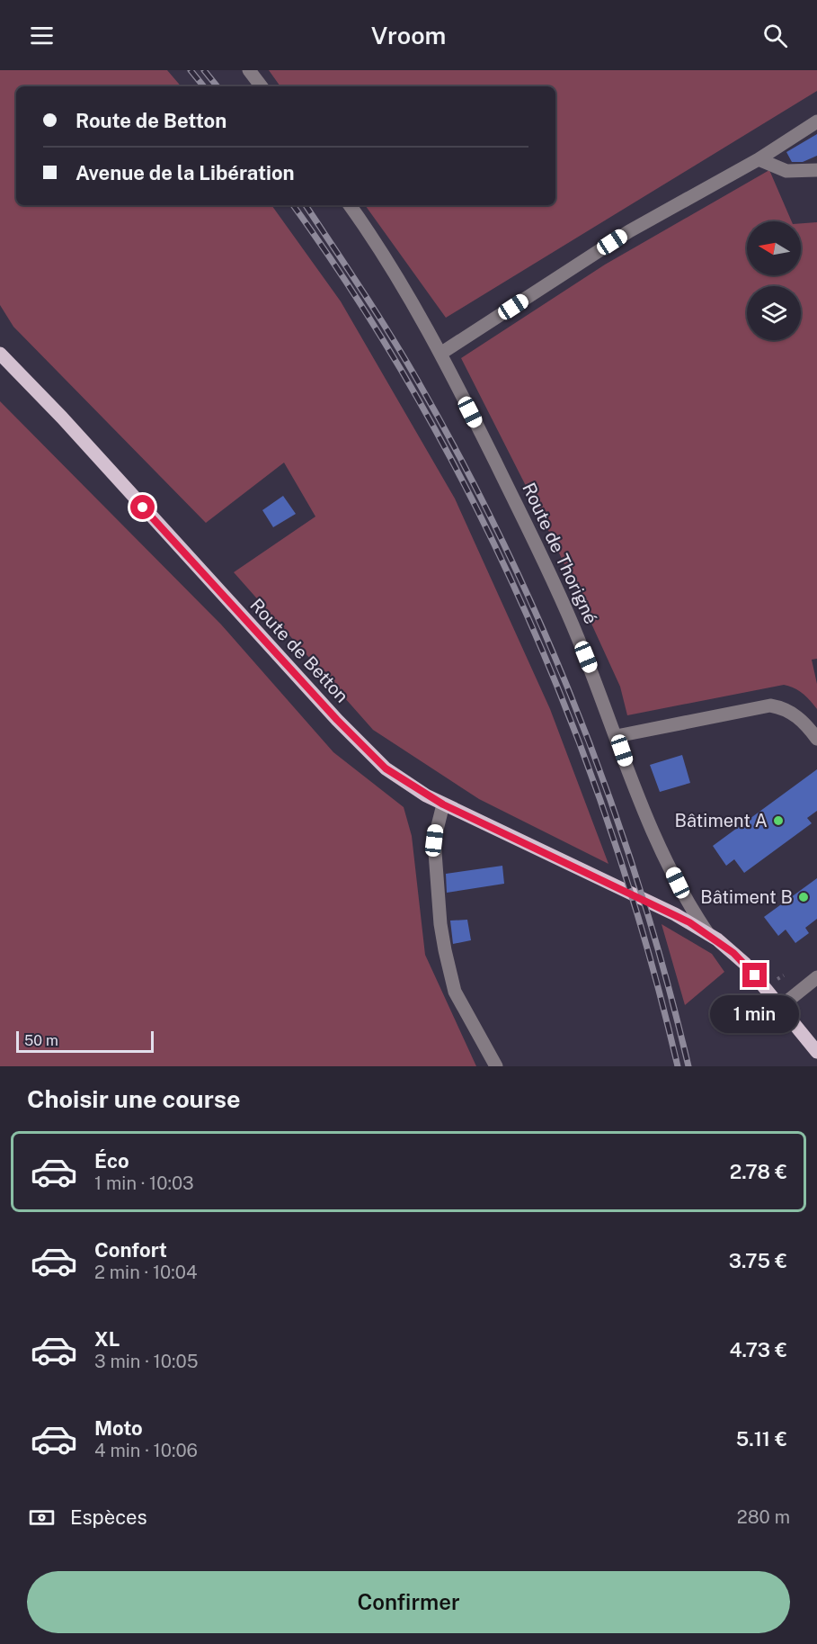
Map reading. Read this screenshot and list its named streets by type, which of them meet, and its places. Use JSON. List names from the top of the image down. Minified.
{"streets":{"main road":["Route de Betton"],"street":["Route de Thorigné"]},"crossings":[["Route de Thorigné","Route de Betton"]],"places":["Bâtiment A","Bâtiment B"],"scale_bar":"50 m","north":"left","page":{"header":"Vroom","banner":["Route de Betton","Avenue de la Libération"],"bubble":"1 min","scale":"50 m","heading":"Choisir une course","list":[{"name":"Éco","note":"1 min · 10:03","value":"2.78 €"},{"name":"Confort","note":"2 min · 10:04","value":"3.75 €"},{"name":"XL","note":"3 min · 10:05","value":"4.73 €"},{"name":"Moto","note":"4 min · 10:06","value":"5.11 €"}],"pay":["Espèces","280 m"],"buttons":"Confirmer"}}
